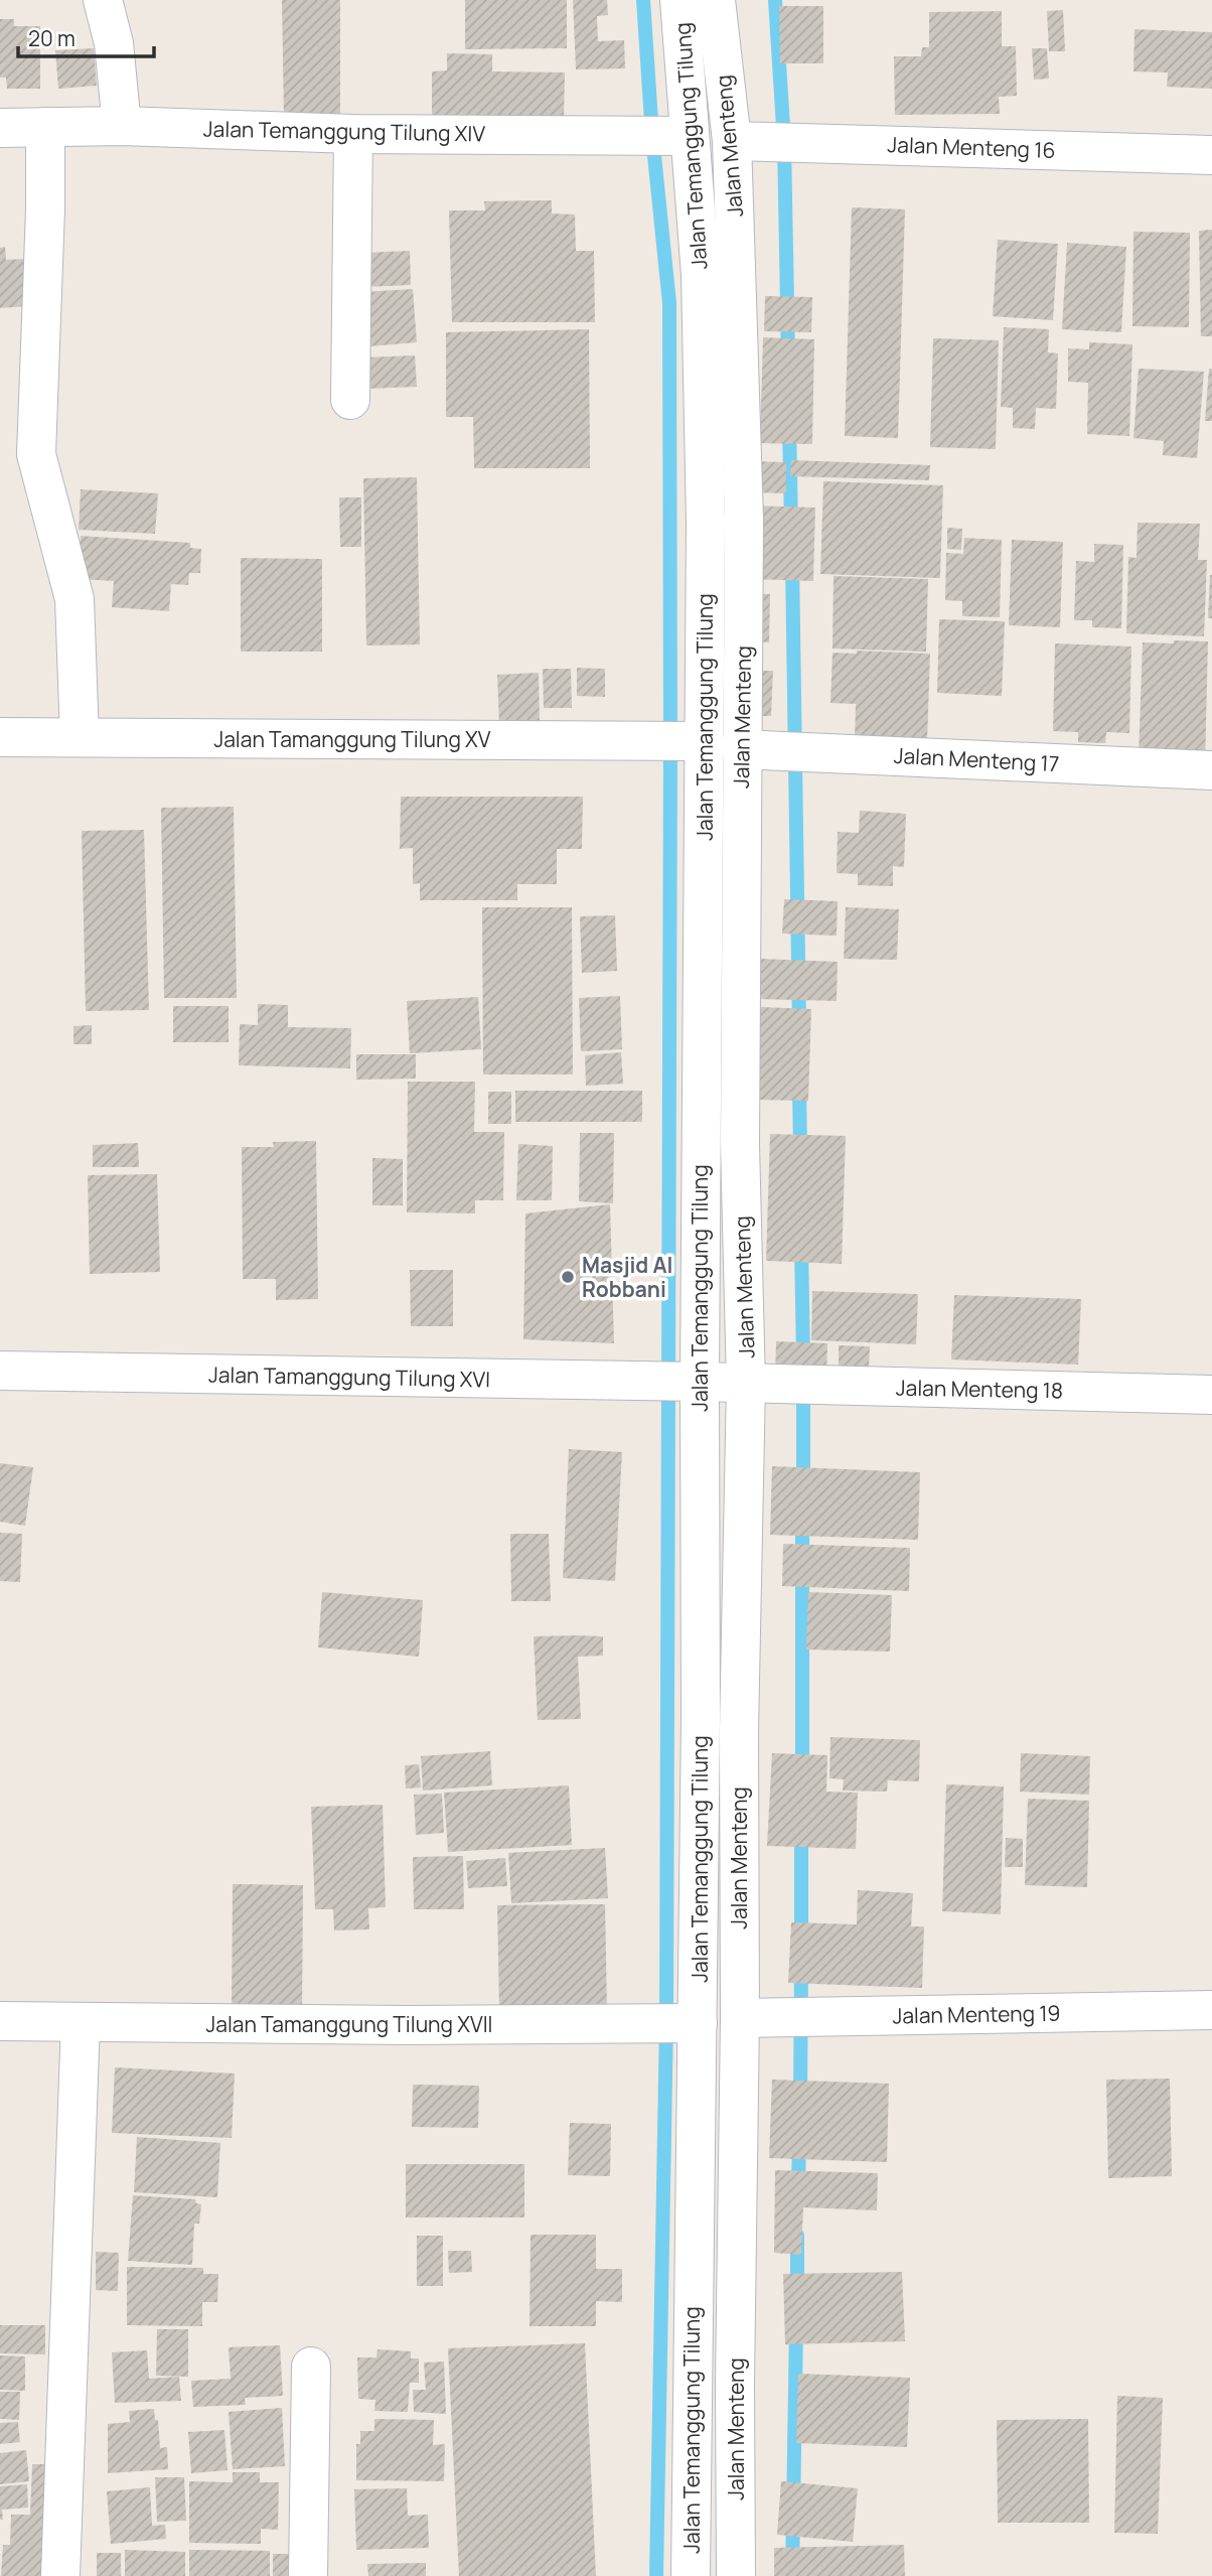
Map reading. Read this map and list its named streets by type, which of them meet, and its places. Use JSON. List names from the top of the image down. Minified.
{"streets":{"street":["Jalan Temanggung Tilung XIV","Jalan Temanggung Tilung","Jalan Menteng","Jalan Menteng 16","Jalan Tamanggung Tilung XV","Jalan Menteng 17","Jalan Tamanggung Tilung XVI","Jalan Menteng 18","Jalan Menteng 19","Jalan Tamanggung Tilung XVII"]},"crossings":[["Jalan Temanggung Tilung XIV","Jalan Temanggung Tilung"],["Jalan Temanggung Tilung","Jalan Menteng"],["Jalan Temanggung Tilung","Jalan Tamanggung Tilung XV"],["Jalan Temanggung Tilung","Jalan Menteng 17"],["Jalan Temanggung Tilung","Jalan Tamanggung Tilung XVI"],["Jalan Temanggung Tilung","Jalan Tamanggung Tilung XVII"],["Jalan Menteng","Jalan Menteng 16"],["Jalan Menteng","Jalan Tamanggung Tilung XV"],["Jalan Menteng","Jalan Menteng 17"],["Jalan Menteng","Jalan Tamanggung Tilung XVI"],["Jalan Menteng","Jalan Menteng 18"],["Jalan Menteng","Jalan Menteng 19"],["Jalan Tamanggung Tilung XV","Jalan Menteng 17"],["Jalan Tamanggung Tilung XVI","Jalan Menteng 18"]],"places":["Masjid Al Robbani"],"scale_bar":"20 m"}
